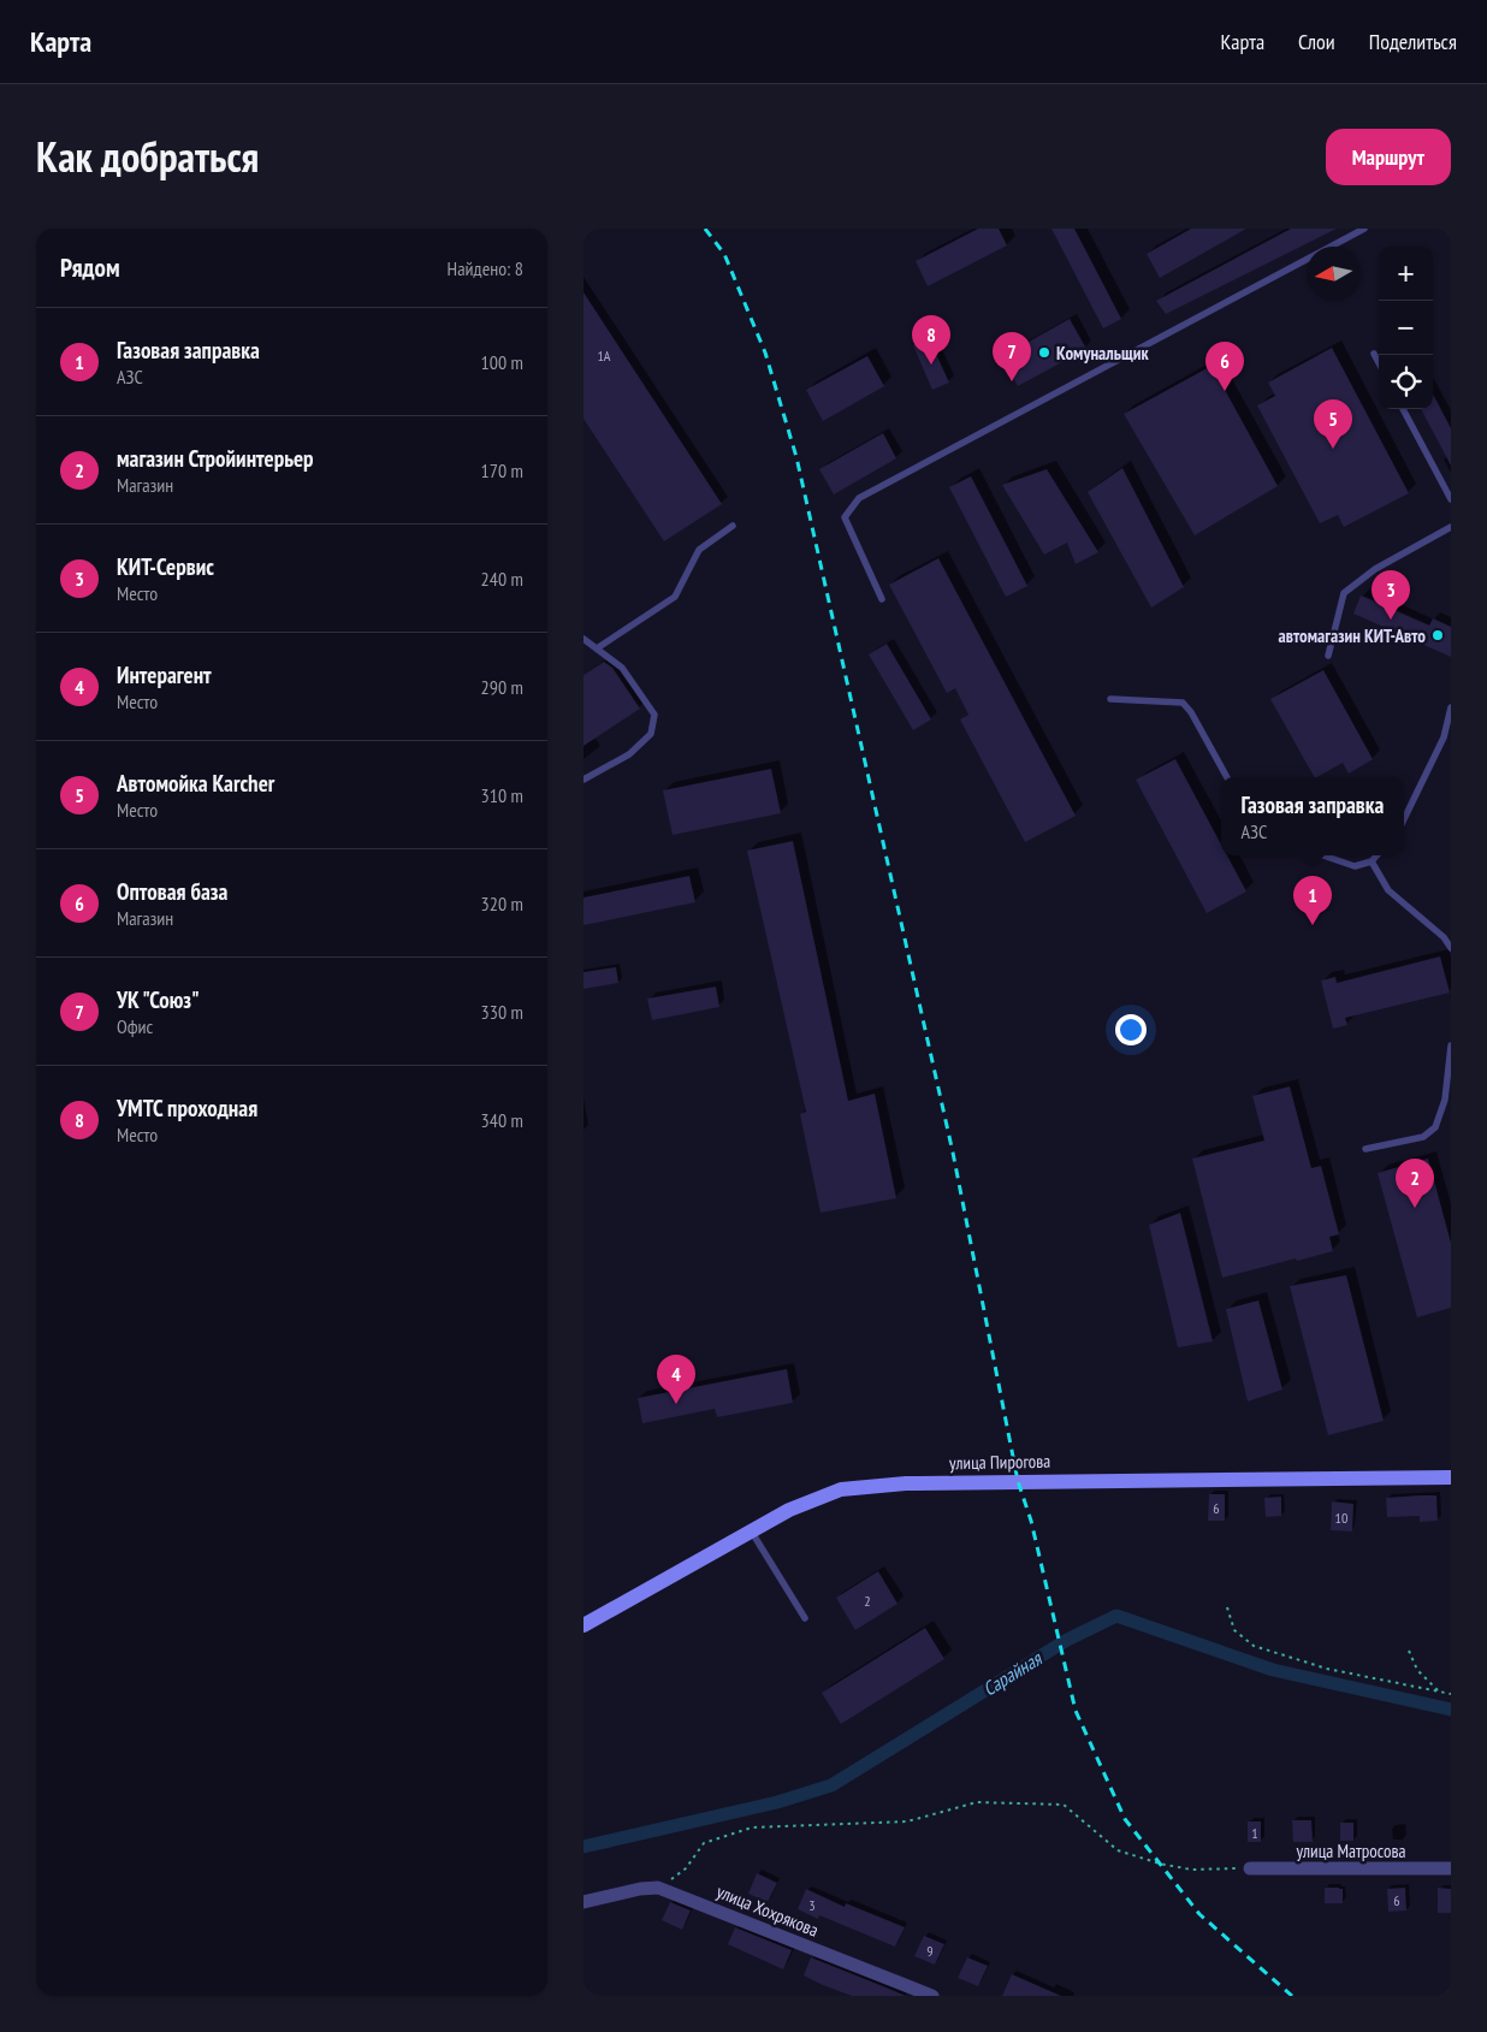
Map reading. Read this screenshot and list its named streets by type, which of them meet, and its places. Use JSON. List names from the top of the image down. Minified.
{"streets":{"main road":["улица Пирогова"],"street":["улица Матросова","улица Хохрякова"]},"water":["Сарайная"],"places":["Комунальщик","автомагазин КИТ-Авто"],"house_numbers":["1А","6","10","2","1","6","3","9"],"north":"left","page":{"header":"Карта","nav":["Карта","Слои","Поделиться"],"title":"Как добраться","buttons":"Маршрут","heading":["Рядом","Найдено: 8"],"map_buttons":["+","−"],"list":[{"mark":"1","name":"Газовая заправка","note":"АЗС","value":"100 m"},{"mark":"2","name":"магазин Стройинтерьер","note":"Магазин","value":"170 m"},{"mark":"3","name":"КИТ-Сервис","note":"Место","value":"240 m"},{"mark":"4","name":"Интерагент","note":"Место","value":"290 m"},{"mark":"5","name":"Автомойка Karcher","note":"Место","value":"310 m"},{"mark":"6","name":"Оптовая база","note":"Магазин","value":"320 m"},{"mark":"7","name":"УК \"Союз\"","note":"Офис","value":"330 m"},{"mark":"8","name":"УМТС проходная","note":"Место","value":"340 m"}],"pins":["8","7","6","5","3","1","2","4"],"popup":["Газовая заправка","АЗС"]}}
